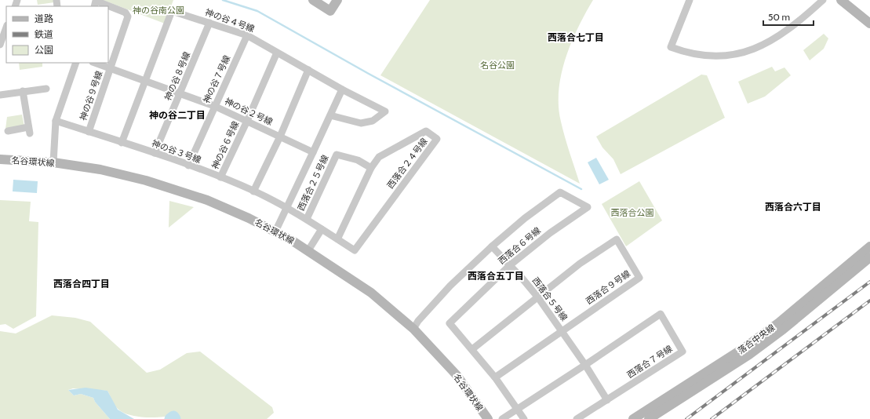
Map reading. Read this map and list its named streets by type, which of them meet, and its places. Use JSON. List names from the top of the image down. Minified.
{"streets":{"street":["神の谷４号線","神の谷８号線","神の谷７号線","神の谷９号線","神の谷２号線","神の谷６号線","神の谷３号線","名谷環状線","西落合２４号線","西落合２５号線","西落合６号線","西落合９号線","西落合５号線","落合中央線","西落合７号線"]},"crossings":[["神の谷４号線","神の谷８号線"],["神の谷４号線","神の谷７号線"],["神の谷４号線","神の谷２号線"],["神の谷４号線","神の谷６号線"],["神の谷４号線","神の谷３号線"],["神の谷８号線","神の谷２号線"],["神の谷８号線","神の谷３号線"],["神の谷７号線","神の谷２号線"],["神の谷７号線","神の谷３号線"],["神の谷９号線","神の谷２号線"],["神の谷９号線","神の谷３号線"],["神の谷２号線","神の谷６号線"],["神の谷６号線","神の谷３号線"],["神の谷３号線","西落合２４号線"],["西落合２４号線","西落合２５号線"],["西落合６号線","西落合９号線"],["西落合６号線","西落合５号線"],["西落合９号線","西落合５号線"],["西落合５号線","西落合７号線"]],"districts":["西落合七丁目","神の谷二丁目","西落合六丁目","西落合五丁目","西落合四丁目"],"parks":["神の谷南公園","名谷公園","西落合公園"],"legend":["道路","鉄道","公園"],"scale_bar":"50 m"}
